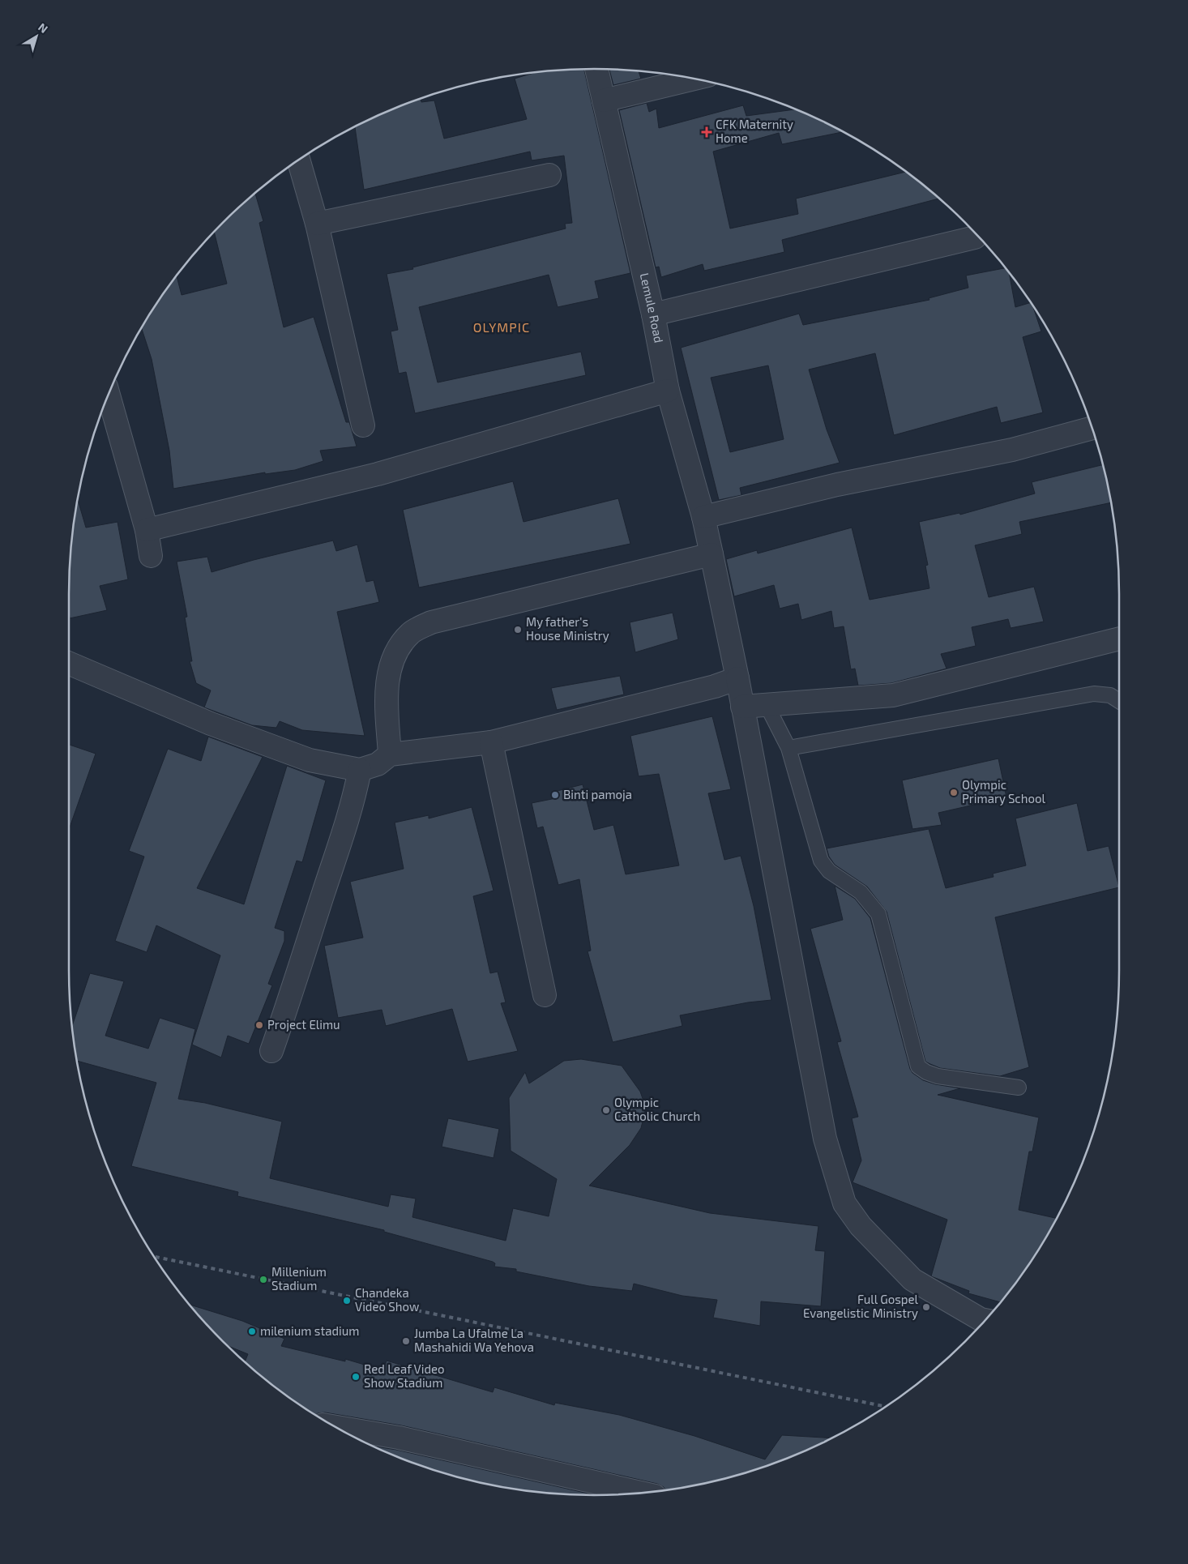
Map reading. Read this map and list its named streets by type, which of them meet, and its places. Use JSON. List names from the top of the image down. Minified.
{"streets":{"street":["Lemule Road"]},"districts":["OLYMPIC"],"places":{"health":["CFK Maternity Home"],"other":["My father's House Ministry","Olympic Primary School","Binti pamoja","Project Elimu","Olympic Catholic Church","Millenium Stadium","Chandeka Video Show","Full Gospel Evangelistic Ministry","milenium stadium","Jumba La Ufalme La Mashahidi Wa Yehova","Red Leaf Video Show Stadium"]},"north":"top right"}
